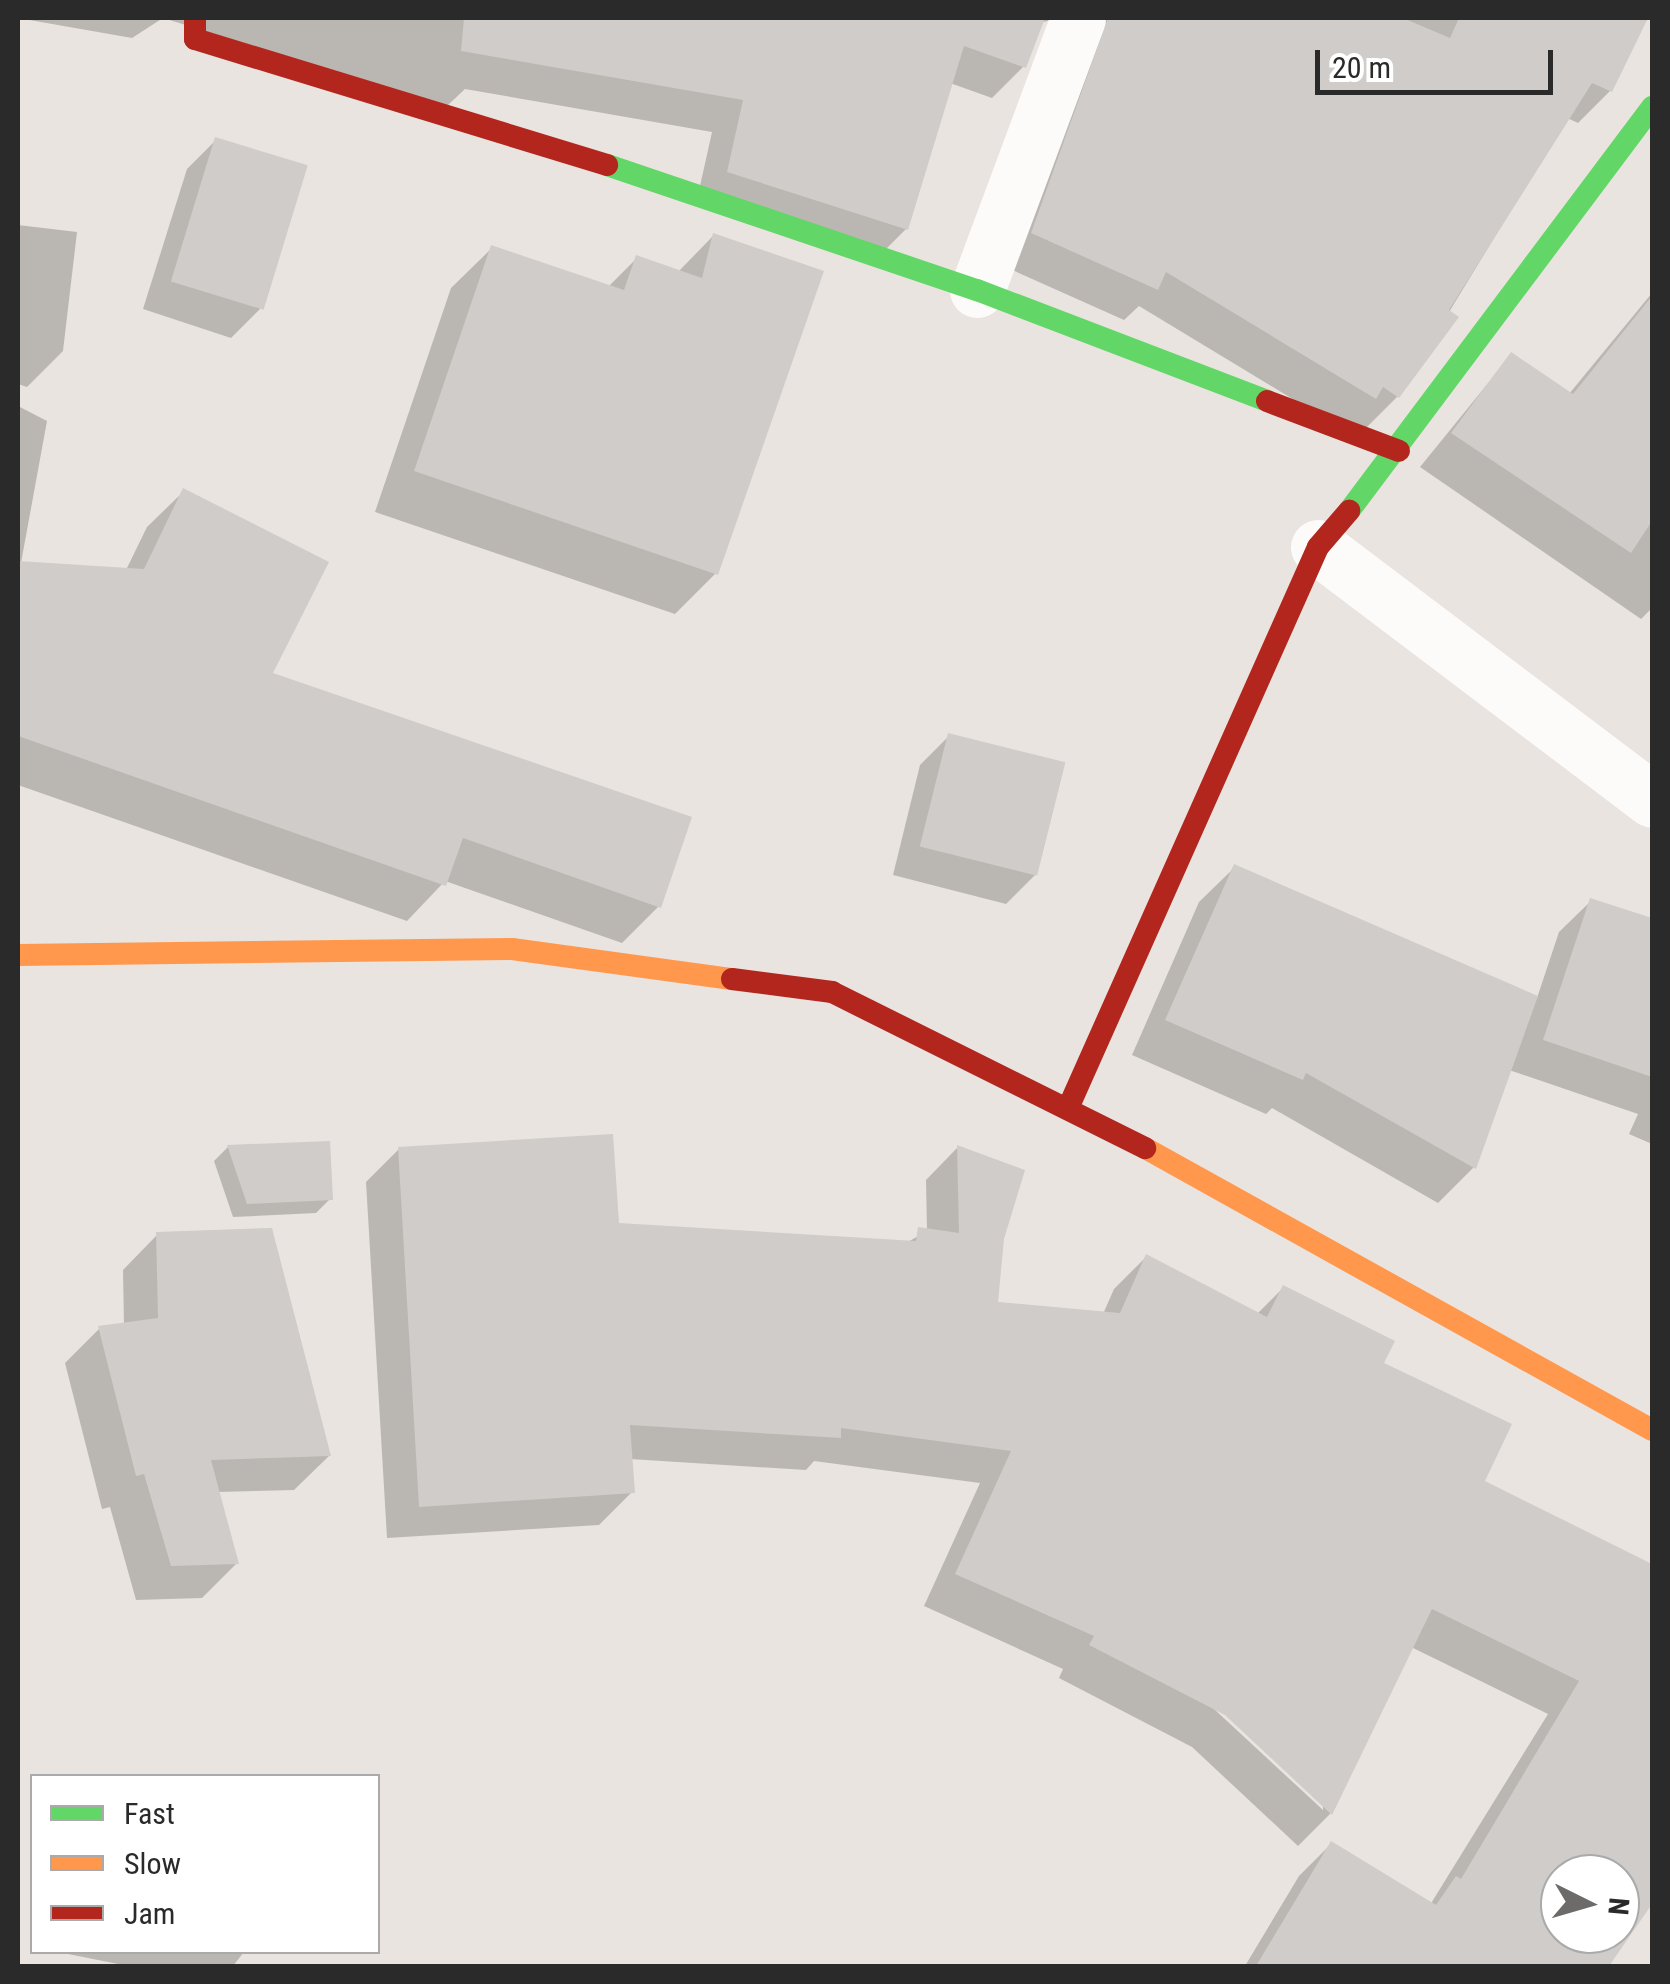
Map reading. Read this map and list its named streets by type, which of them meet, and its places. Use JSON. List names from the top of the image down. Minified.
{"legend":["Fast","Slow","Jam"],"scale_bar":"20 m","north":"right"}
